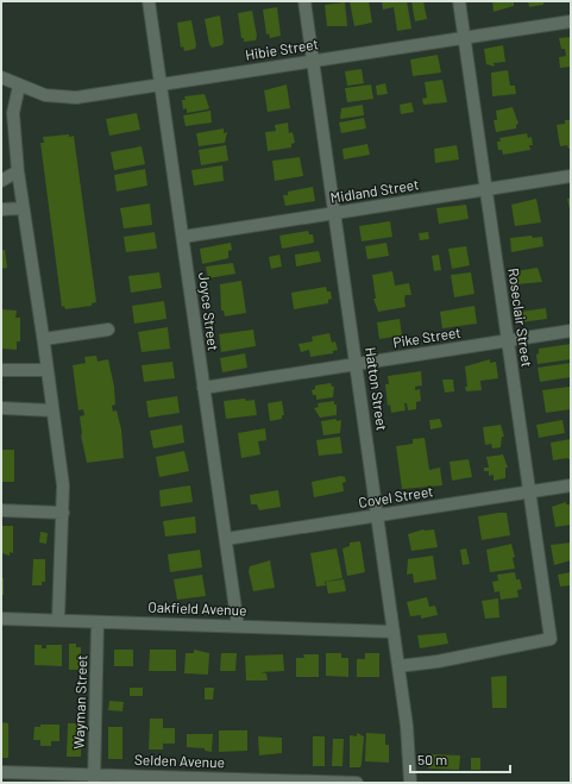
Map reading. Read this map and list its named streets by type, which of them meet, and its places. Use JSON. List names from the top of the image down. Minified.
{"streets":{"street":["Hibie Street","Midland Street","Joyce Street","Roseclair Street","Pike Street","Hatton Street","Covel Street","Oakfield Avenue","Wayman Street","Selden Avenue"]},"crossings":[["Hibie Street","Joyce Street"],["Hibie Street","Roseclair Street"],["Hibie Street","Hatton Street"],["Midland Street","Joyce Street"],["Midland Street","Roseclair Street"],["Midland Street","Hatton Street"],["Joyce Street","Pike Street"],["Joyce Street","Covel Street"],["Joyce Street","Oakfield Avenue"],["Roseclair Street","Pike Street"],["Roseclair Street","Hatton Street"],["Roseclair Street","Covel Street"],["Pike Street","Hatton Street"],["Hatton Street","Covel Street"],["Hatton Street","Oakfield Avenue"],["Oakfield Avenue","Wayman Street"],["Wayman Street","Selden Avenue"]],"scale_bar":"50 m"}
